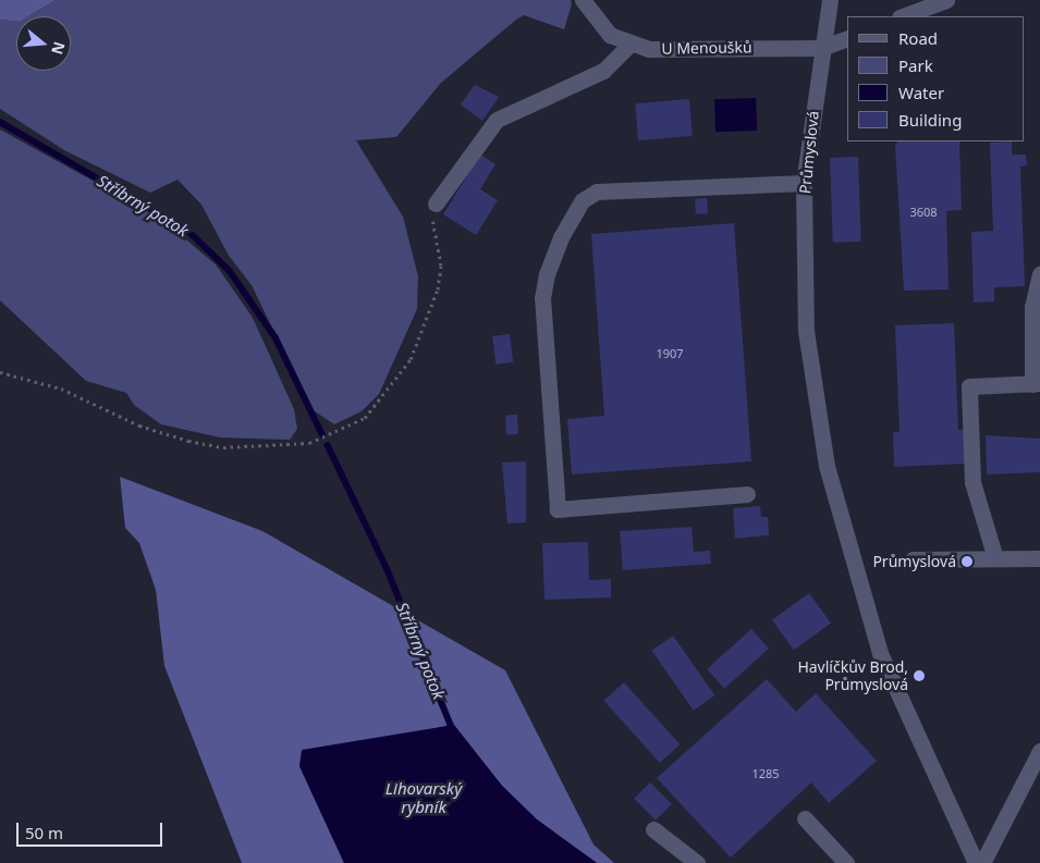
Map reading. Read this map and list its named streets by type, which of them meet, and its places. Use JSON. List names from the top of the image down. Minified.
{"streets":{"street":["U Menoušků","Průmyslová"]},"crossings":[["U Menoušků","Průmyslová"]],"water":["Stříbrný potok","Lihovarský rybník"],"places":["Průmyslová","Havlíčkův Brod, Průmyslová"],"house_numbers":["3608","1907","1285"],"legend":["Road","Park","Water","Building"],"scale_bar":"50 m","north":"right"}
